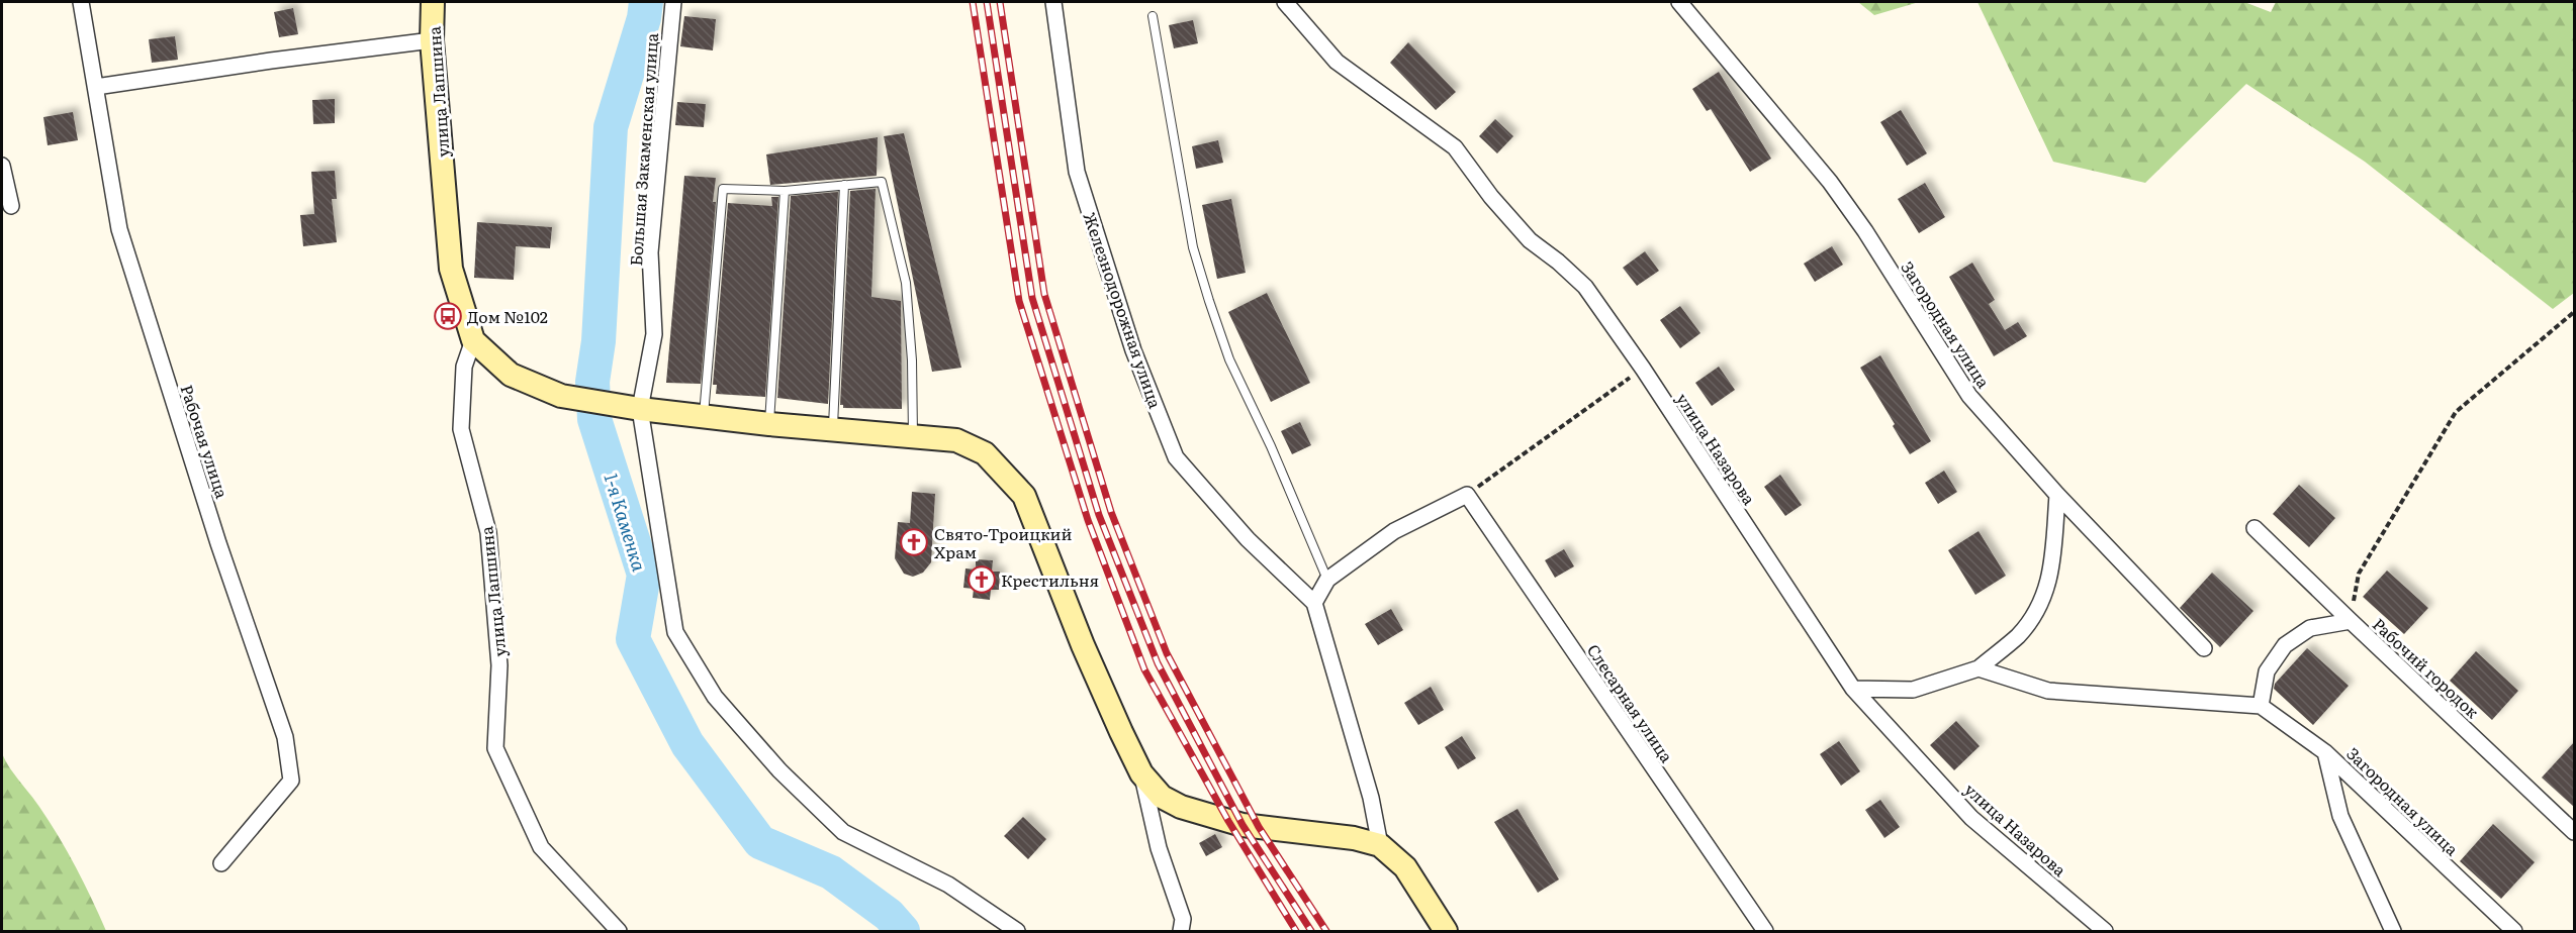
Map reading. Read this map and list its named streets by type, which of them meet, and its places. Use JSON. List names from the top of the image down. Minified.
{"streets":{"street":["улица Лапшина","Большая Закаменская улица","Железнодорожная улица","Загородная улица","Рабочая улица","улица Назарова","Рабочий городок","Слесарная улица"]},"water":["1-я Каменка"],"places":{"bus stop":["Дом №102"],"church":["Свято-Троицкий Храм","Крестильня"]}}
